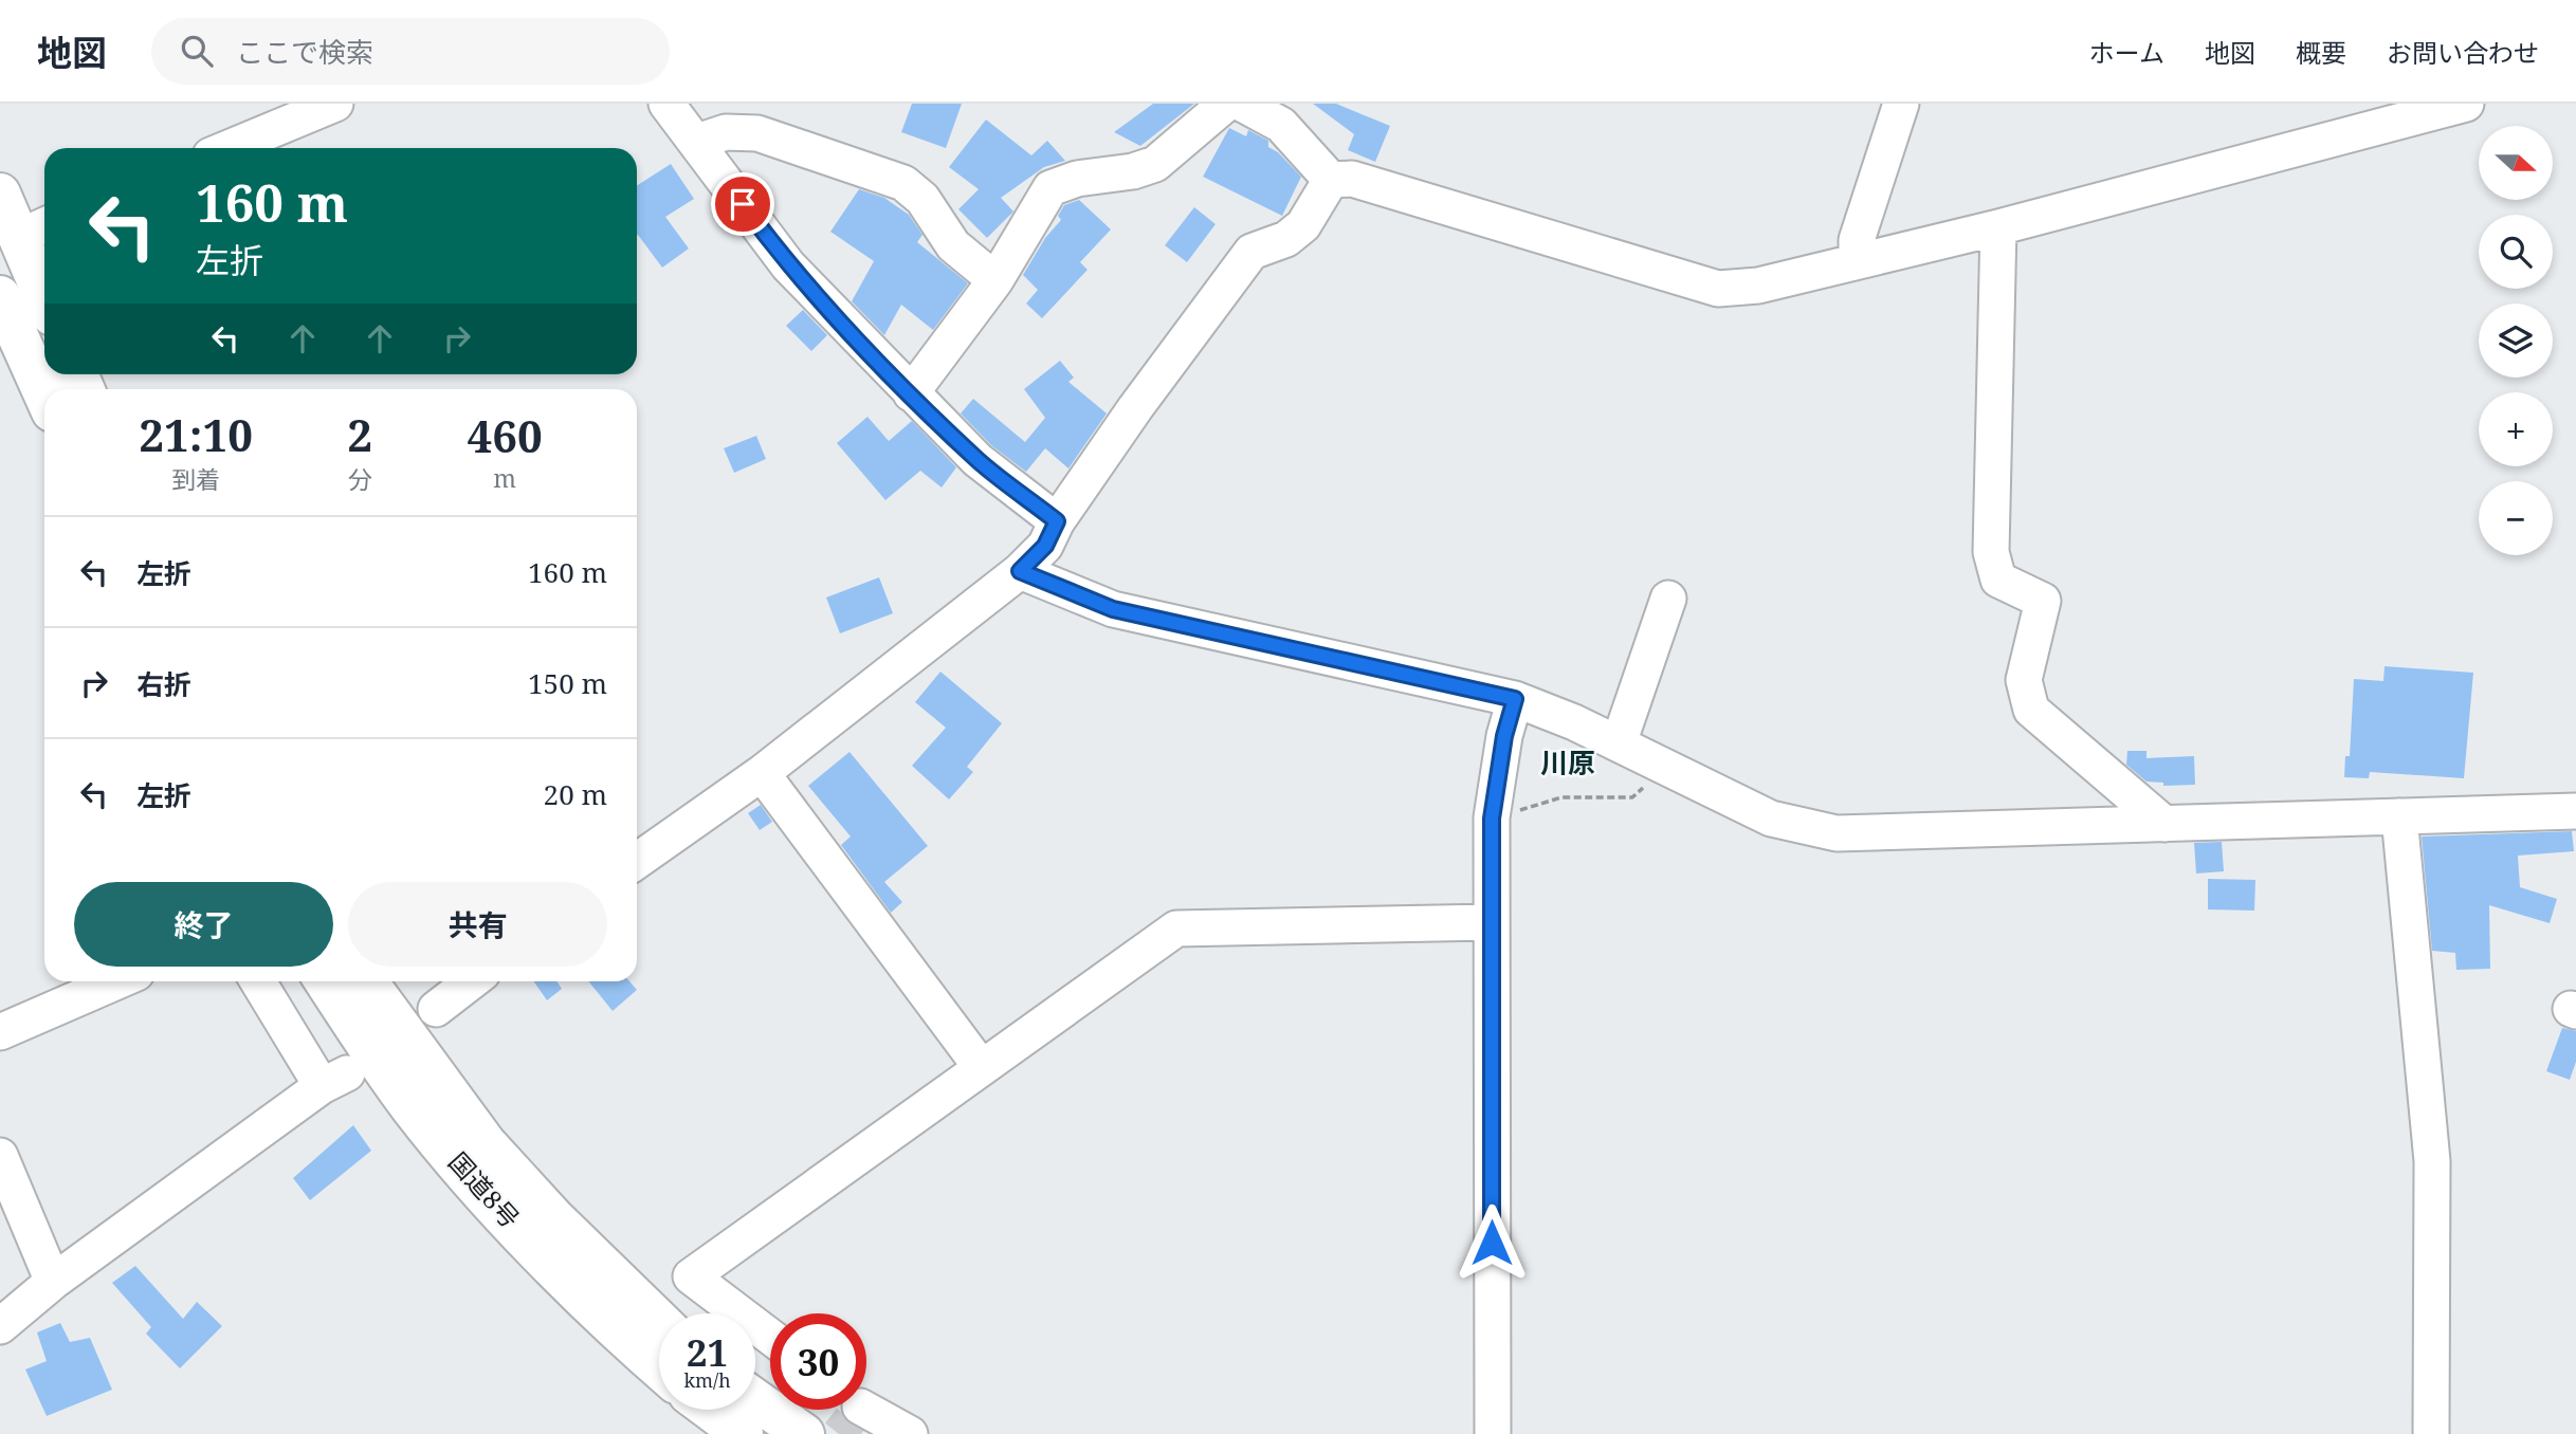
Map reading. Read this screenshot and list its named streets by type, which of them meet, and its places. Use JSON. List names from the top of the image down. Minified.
{"streets":{"highway":["国道8号"]},"districts":["川原"],"north":"right","page":{"header":"地図","search":"ここで検索","nav":["ホーム","地図","概要","お問い合わせ"],"map_buttons":["+","−"],"turn":["160 m","左折"],"eta":["21:10","到着","2","分","460","m"],"list":[{"name":"左折","value":"160 m"},{"name":"右折","value":"150 m"},{"name":"左折","value":"20 m"}],"buttons":["終了","共有"],"speed":"21 km/h","limit":"30"}}
